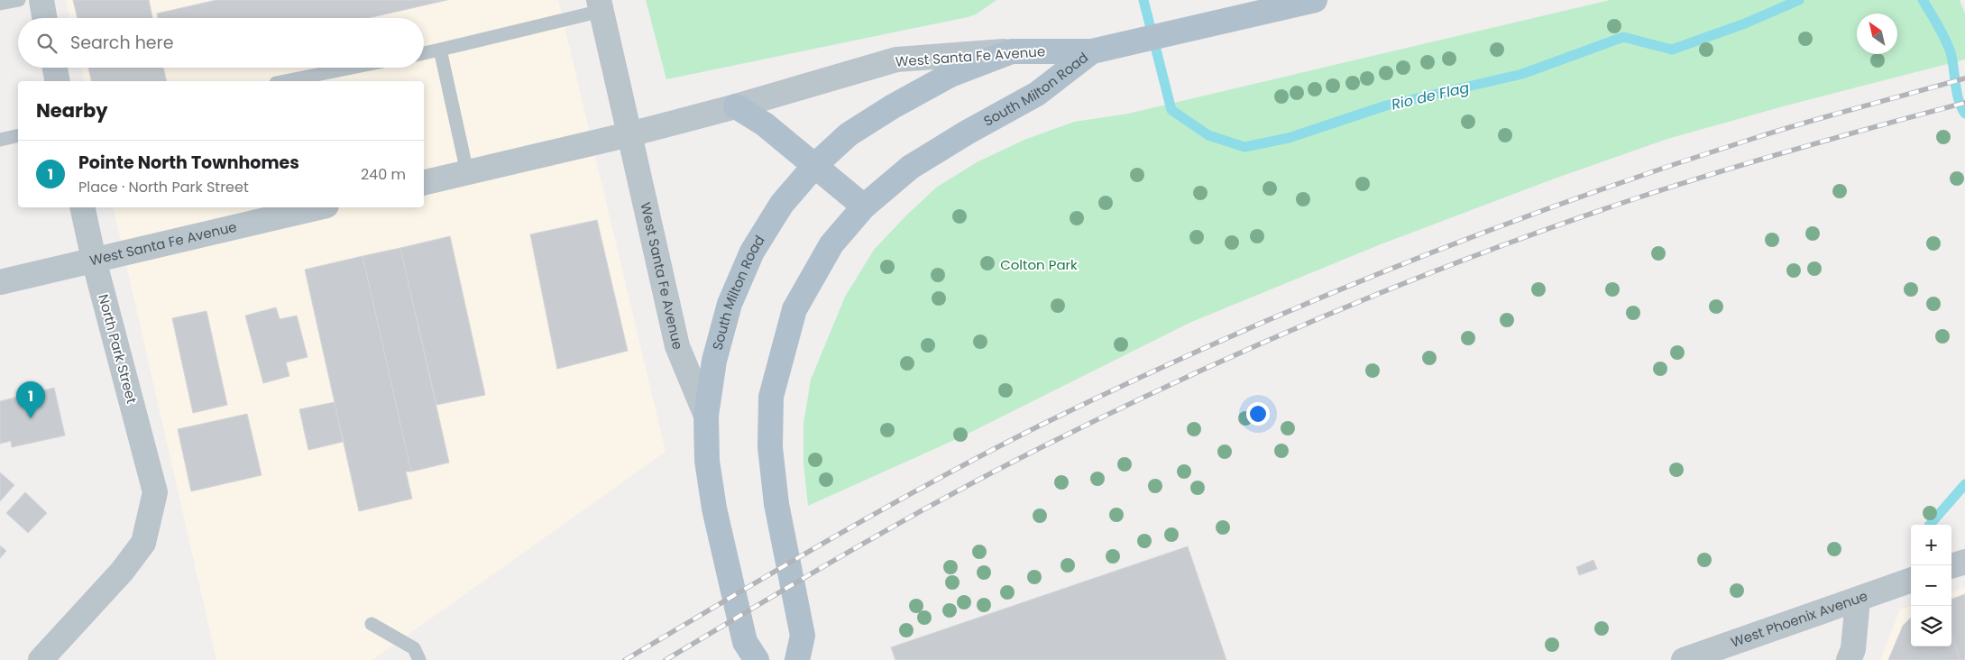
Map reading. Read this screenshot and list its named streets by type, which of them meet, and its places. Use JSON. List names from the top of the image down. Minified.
{"streets":{"main road":["West Santa Fe Avenue","South Milton Road"],"street":["North Park Street","West Phoenix Avenue"]},"crossings":[["West Santa Fe Avenue","South Milton Road"],["West Santa Fe Avenue","North Park Street"]],"water":["Rio de Flag"],"parks":["Colton Park"],"north":"top left","page":{"search":"Search here","heading":"Nearby","list":[{"mark":"1","name":"Pointe North Townhomes","note":"Place · North Park Street","value":"240 m"}],"pins":"1","map_buttons":["+","−"]}}
